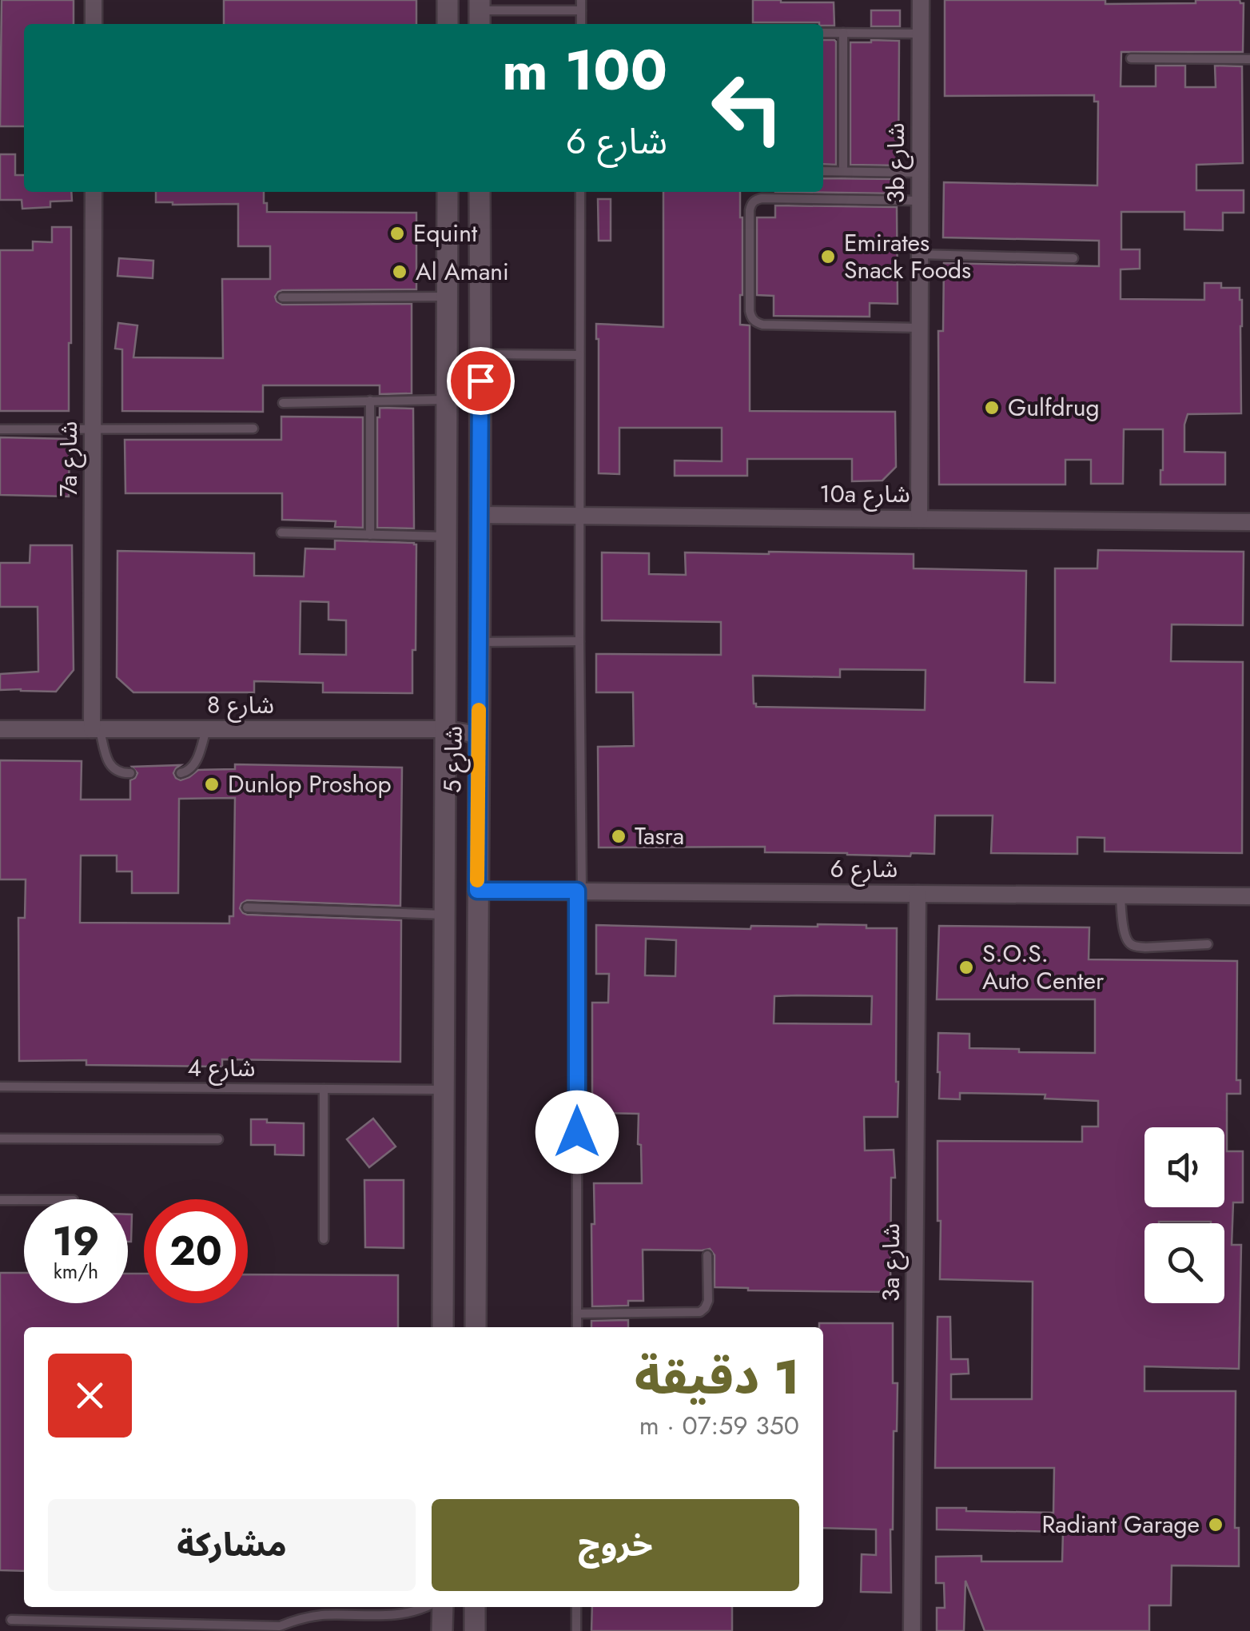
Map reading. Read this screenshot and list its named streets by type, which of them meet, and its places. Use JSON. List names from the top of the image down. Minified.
{"streets":{"street":["3b شارع","7a شارع","10a شارع","شارع 8","شارع 5","شارع 6","3a شارع"],"lane":["شارع 4"]},"crossings":[["3b شارع","10a شارع"],["7a شارع","شارع 8"],["10a شارع","شارع 5"],["شارع 8","شارع 5"],["شارع 5","شارع 6"],["شارع 5","شارع 4"],["شارع 6","3a شارع"]],"places":["Equint","Emirates Snack Foods","Al Amani","Gulfdrug","Dunlop Proshop","Tasra","S.O.S. Auto Center","Radiant Garage"],"page":{"turn":["100 m","شارع 6"],"speed":"19 km/h","limit":"20","heading":["1 دقيقة","350 m · 07:59"],"buttons":["خروج","مشاركة"]}}
